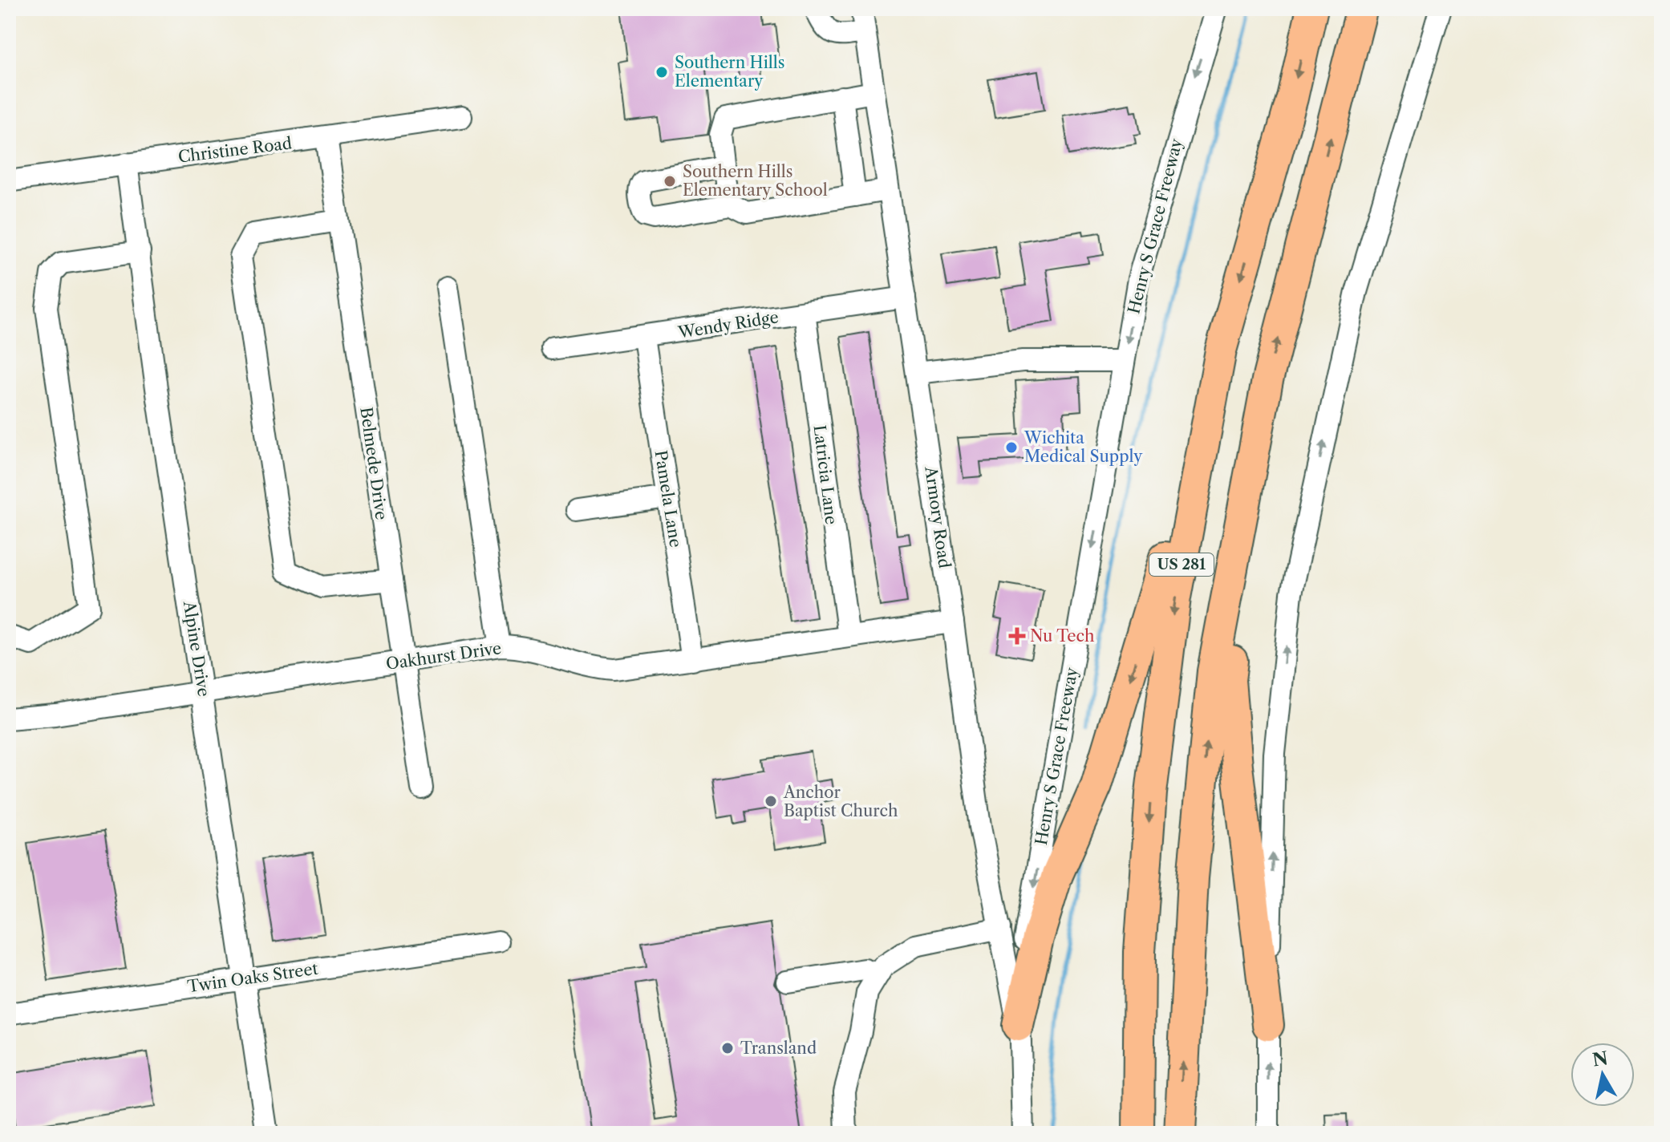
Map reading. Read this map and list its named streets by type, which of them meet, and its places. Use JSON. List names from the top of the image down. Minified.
{"streets":{"highway":["US 281"],"street":["Christine Road","Henry S Grace Freeway","Wendy Ridge","Belmede Drive","Latricia Lane","Pamela Lane","Armory Road","Alpine Drive","Oakhurst Drive","Twin Oaks Street"]},"crossings":[["Christine Road","Belmede Drive"],["Christine Road","Alpine Drive"],["Henry S Grace Freeway","Armory Road"],["Wendy Ridge","Latricia Lane"],["Wendy Ridge","Pamela Lane"],["Wendy Ridge","Armory Road"],["Belmede Drive","Oakhurst Drive"],["Latricia Lane","Oakhurst Drive"],["Pamela Lane","Oakhurst Drive"],["Armory Road","Oakhurst Drive"],["Alpine Drive","Oakhurst Drive"],["Alpine Drive","Twin Oaks Street"]],"one_way":["Henry S Grace Freeway"],"places":{"other":["Southern Hills Elementary","Southern Hills Elementary School","Wichita Medical Supply","Anchor Baptist Church","Transland"],"health":["Nu Tech"]},"north":"top"}
